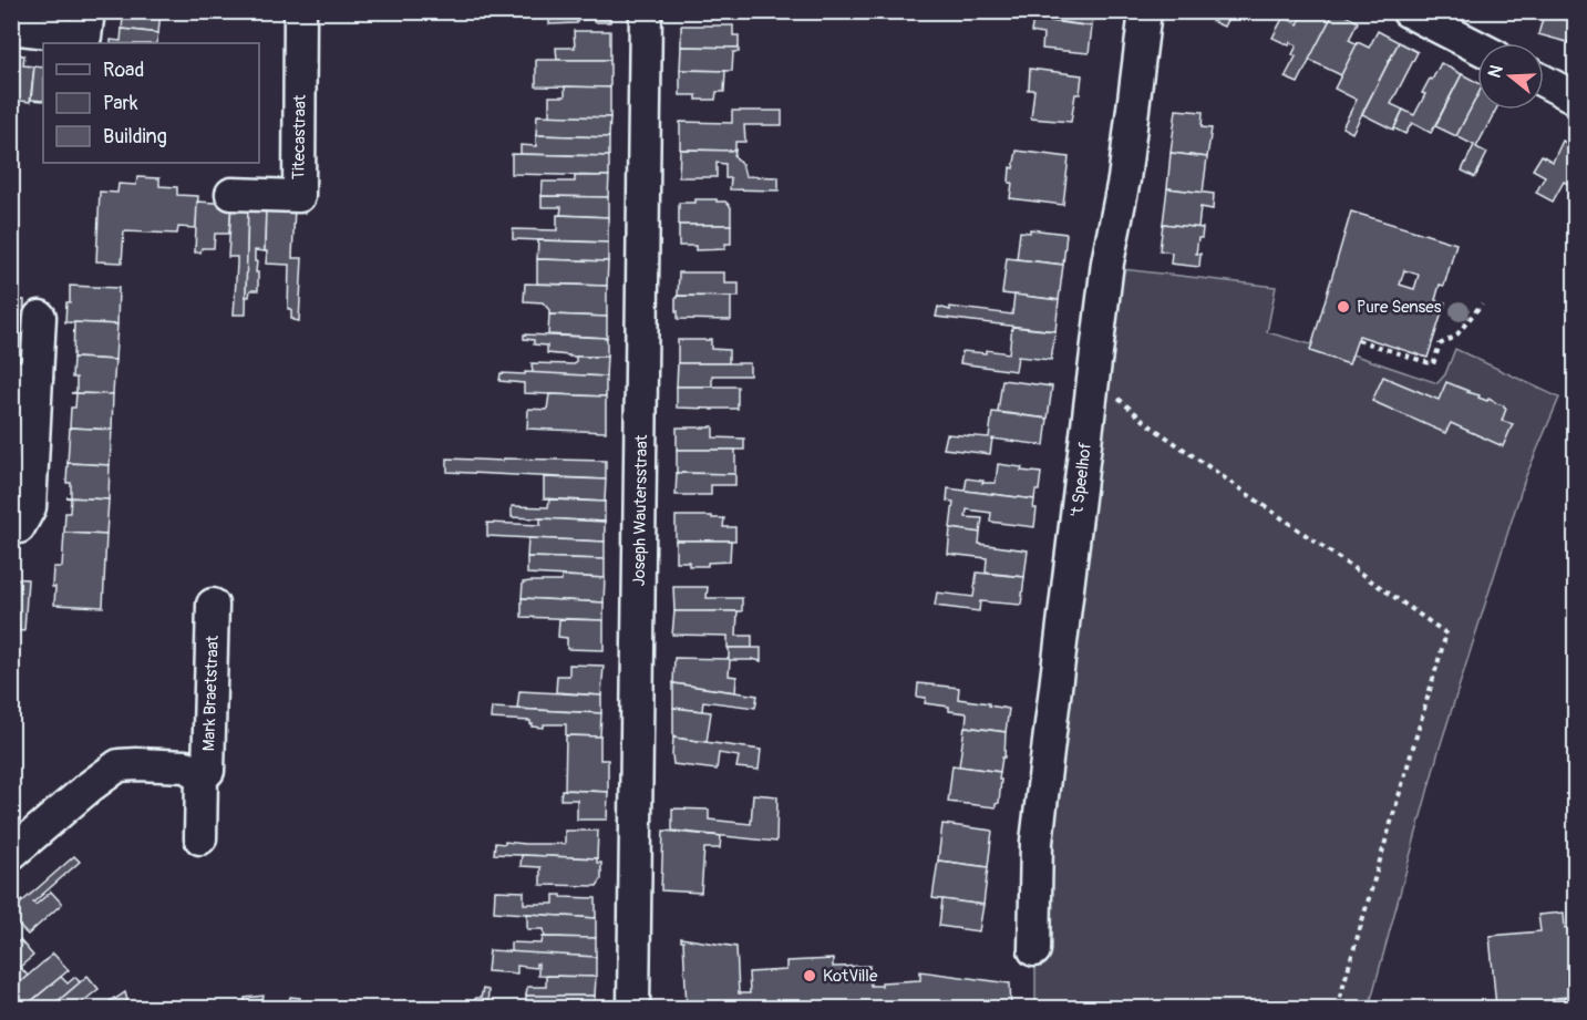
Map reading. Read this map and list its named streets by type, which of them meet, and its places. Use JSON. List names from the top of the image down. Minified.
{"streets":{"street":["Titecastraat","'t Speelhof","Joseph Wautersstraat","Mark Braetstraat"]},"places":["Pure Senses","KotVille"],"legend":["Road","Park","Building"],"north":"left"}
